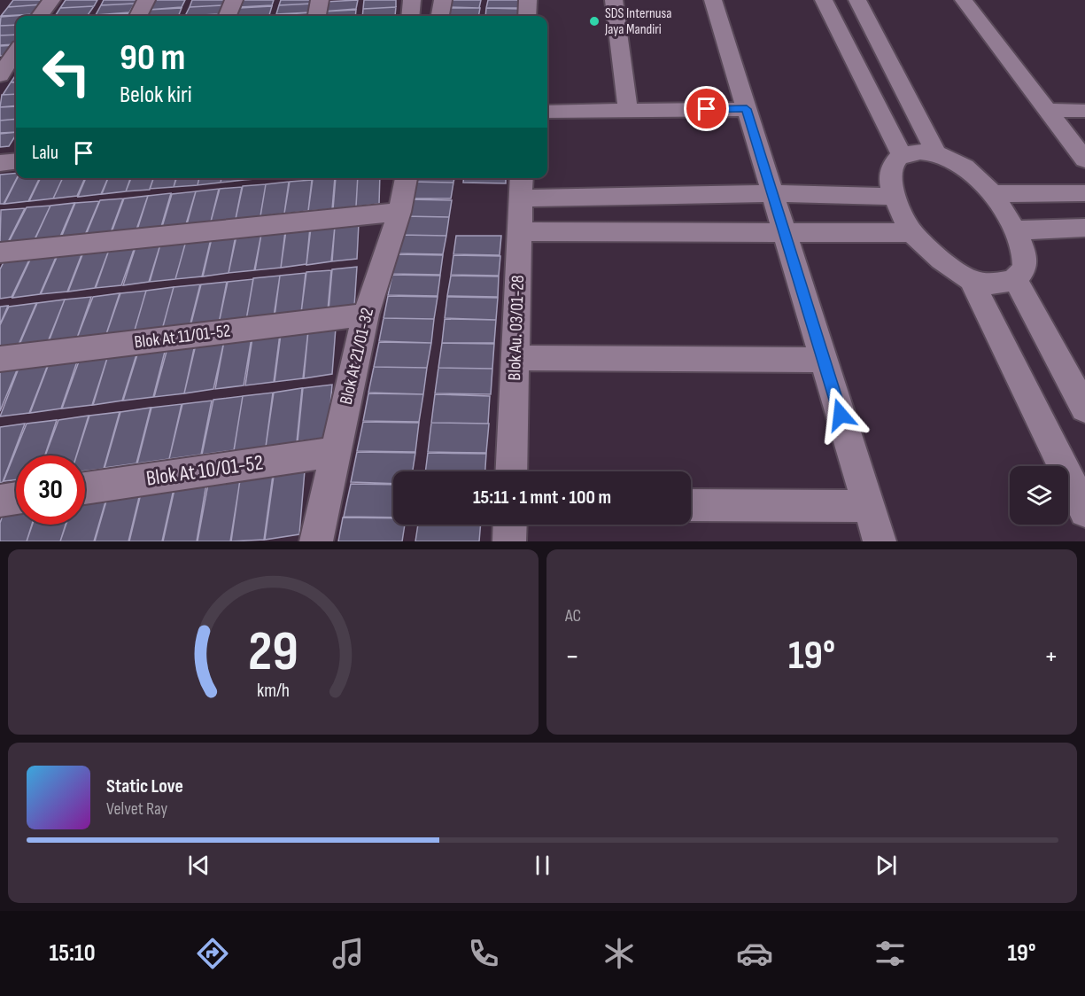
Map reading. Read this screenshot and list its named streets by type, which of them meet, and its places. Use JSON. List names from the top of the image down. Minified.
{"streets":{"street":["Blok Au. 03/01-28","Blok At 11/01-52","Blok At 21/01-32","Blok At 10/01-52"]},"crossings":[["Blok At 11/01-52","Blok At 21/01-32"],["Blok At 21/01-32","Blok At 10/01-52"]],"places":["SDS Internusa Jaya Mandiri"],"page":{"turn":["90 m","Belok kiri"],"then":"Lalu","limit":"30","trip":"15:11 · 1 mnt · 100 m","tile":"AC","heat":["−","19°","+"],"song":["Static Love","Velvet Ray"],"tabs":["15:10","19°"],"gauge":["29","km/h"]}}
